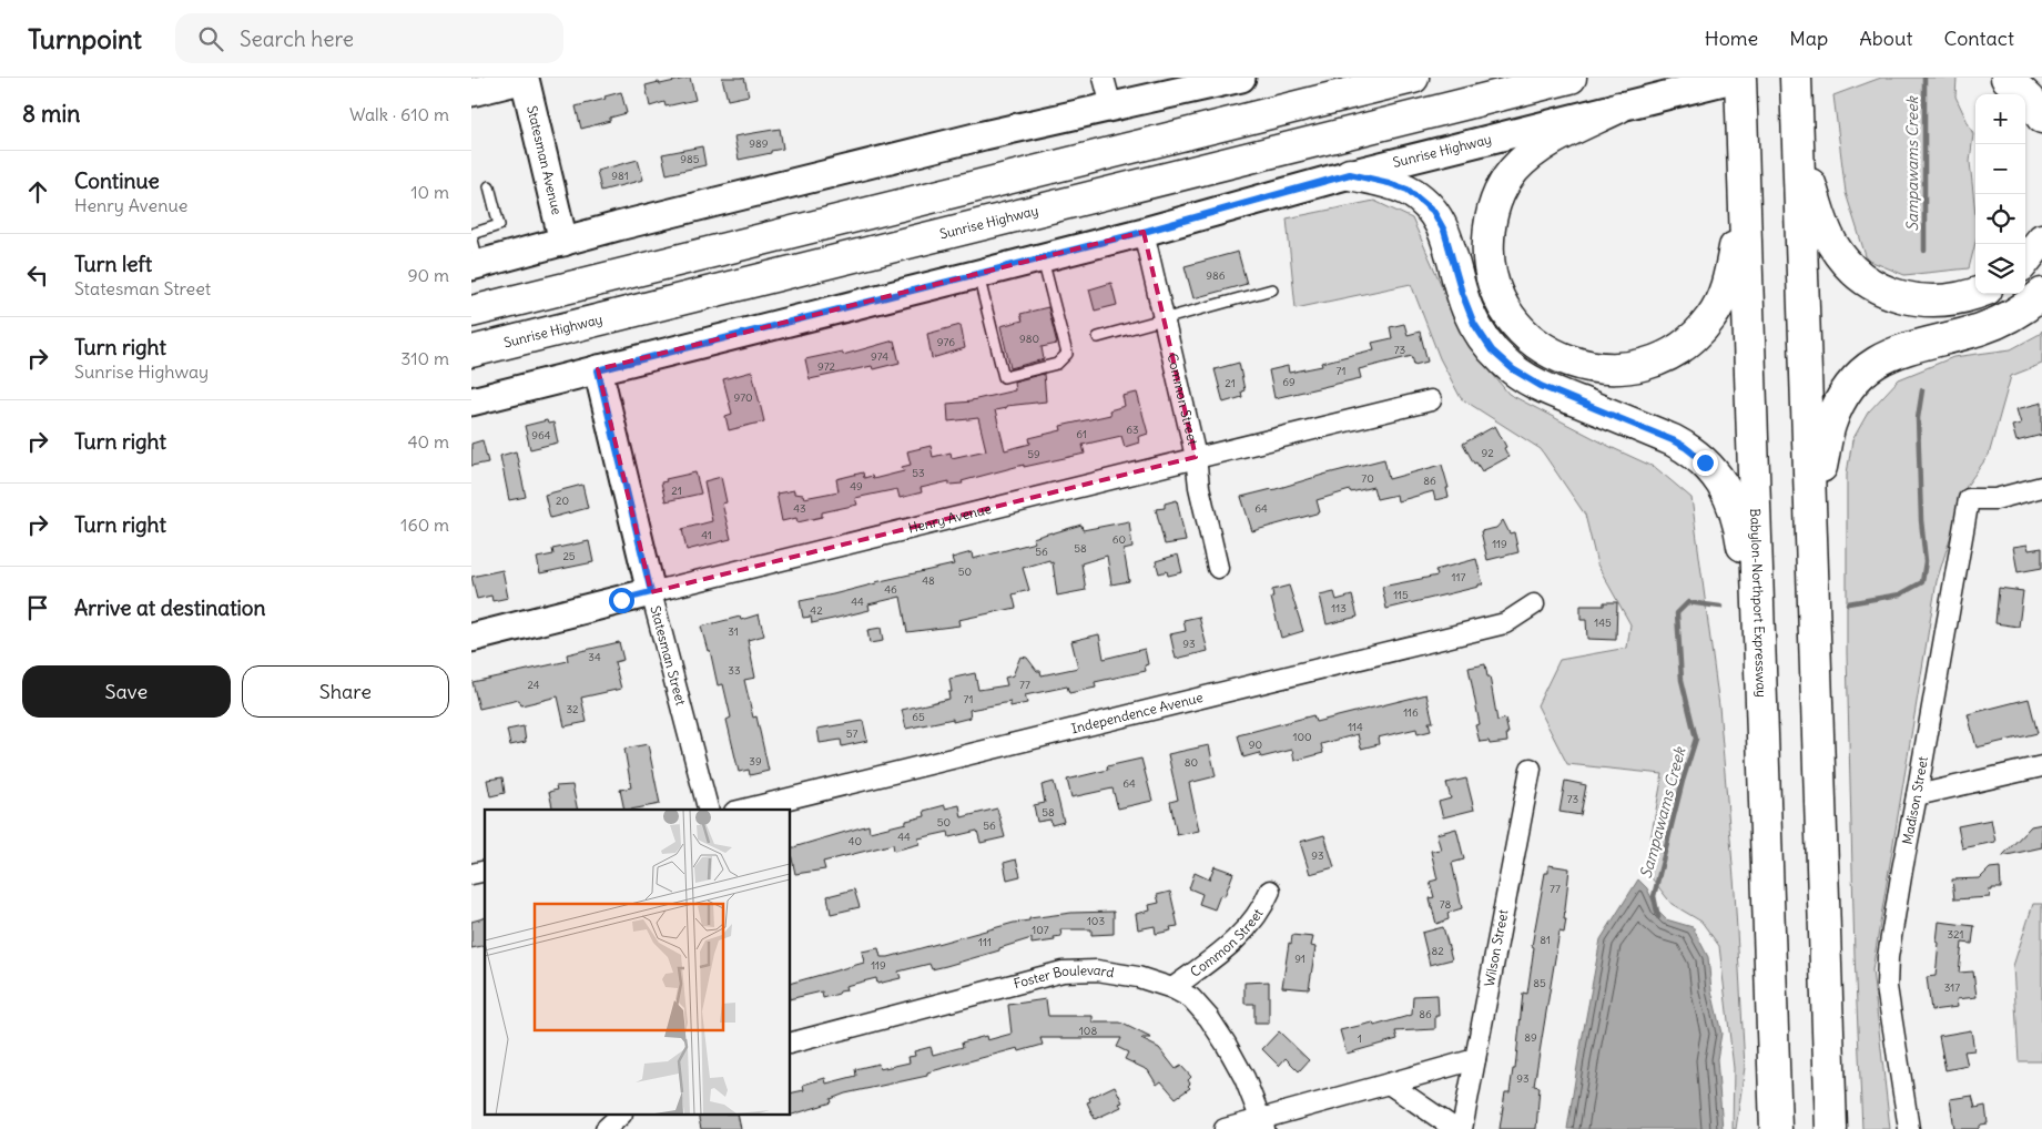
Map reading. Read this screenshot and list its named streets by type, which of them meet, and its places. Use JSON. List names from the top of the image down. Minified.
{"streets":{"main road":["Sunrise Highway","Statesman Avenue","Henry Avenue","Babylon-Northport Expressway","Statesman Street"],"street":["Common Street","Independence Avenue","Madison Street","Wilson Street","Foster Boulevard"]},"crossings":[["Sunrise Highway","Common Street"],["Sunrise Highway","Babylon-Northport Expressway"],["Sunrise Highway","Statesman Street"],["Common Street","Henry Avenue"],["Common Street","Foster Boulevard"],["Henry Avenue","Statesman Street"]],"water":["Sampawams Creek"],"house_numbers":["989","985","981","986","980","976","73","974","972","71","69","21","970","63","61","964","92","59","53","70","86","49","21","20","43","64","41","60","119","58","56","25","50","117","48","46","115","44","113","42","145","31","93","34","33","24","77","71","32","116","65","114","57","100","90","39","80","64","73","58","50","56","44","40","93","77","78","103","107","321","81","111","82","91","119","85","317","86","108","89","1","93"],"page":{"header":"Turnpoint","search":"Search here","nav":["Home","Map","About","Contact"],"heading":["8 min","Walk · 610 m"],"map_buttons":["+","−"],"list":[["Continue","Henry Avenue","10 m"],["Turn left","Statesman Street","90 m"],["Turn right","Sunrise Highway","310 m"],["Turn right","40 m"],["Turn right","160 m"],"Arrive at destination"],"buttons":["Save","Share"]}}
